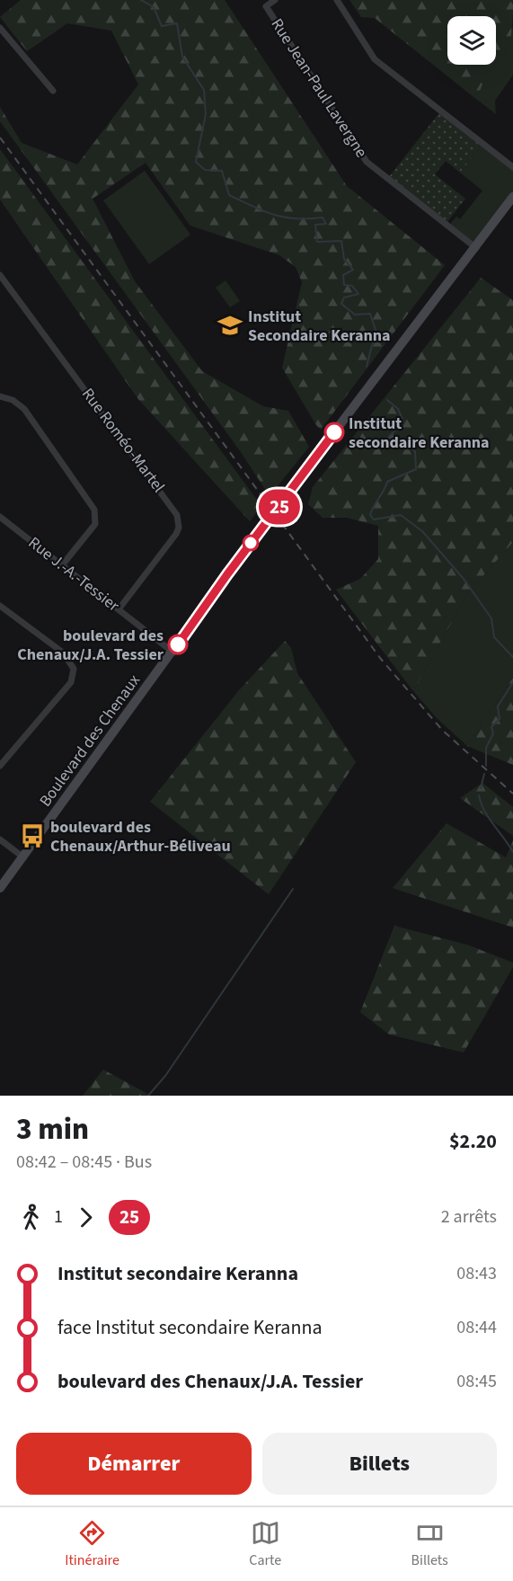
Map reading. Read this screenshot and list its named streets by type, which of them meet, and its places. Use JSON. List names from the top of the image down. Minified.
{"streets":{"main road":["Boulevard des Chenaux"],"street":["Rue Jean-Paul Lavergne","Rue Roméo-Martel","Rue J.-A.-Tessier"]},"crossings":[["Rue Jean-Paul Lavergne","Boulevard des Chenaux"],["Rue Roméo-Martel","Rue J.-A.-Tessier"],["Rue J.-A.-Tessier","Boulevard des Chenaux"]],"places":{"school or university":["Institut Secondaire Keranna"],"other":["Institut secondaire Keranna","boulevard des Chenaux/J.A. Tessier"],"bus stop":["boulevard des Chenaux/Arthur-Béliveau"]},"lines":["bus line 25"],"page":{"on_map":"25","heading":["3 min","08:42 – 08:45 · Bus","$2.20"],"legs":["1","25","2 arrêts"],"list":[{"name":"Institut secondaire Keranna","value":"08:43"},{"name":"face Institut secondaire Keranna","value":"08:44"},{"name":"boulevard des Chenaux/J.A. Tessier","value":"08:45"}],"buttons":["Démarrer","Billets"],"tabs":["Itinéraire","Carte","Billets"]}}
